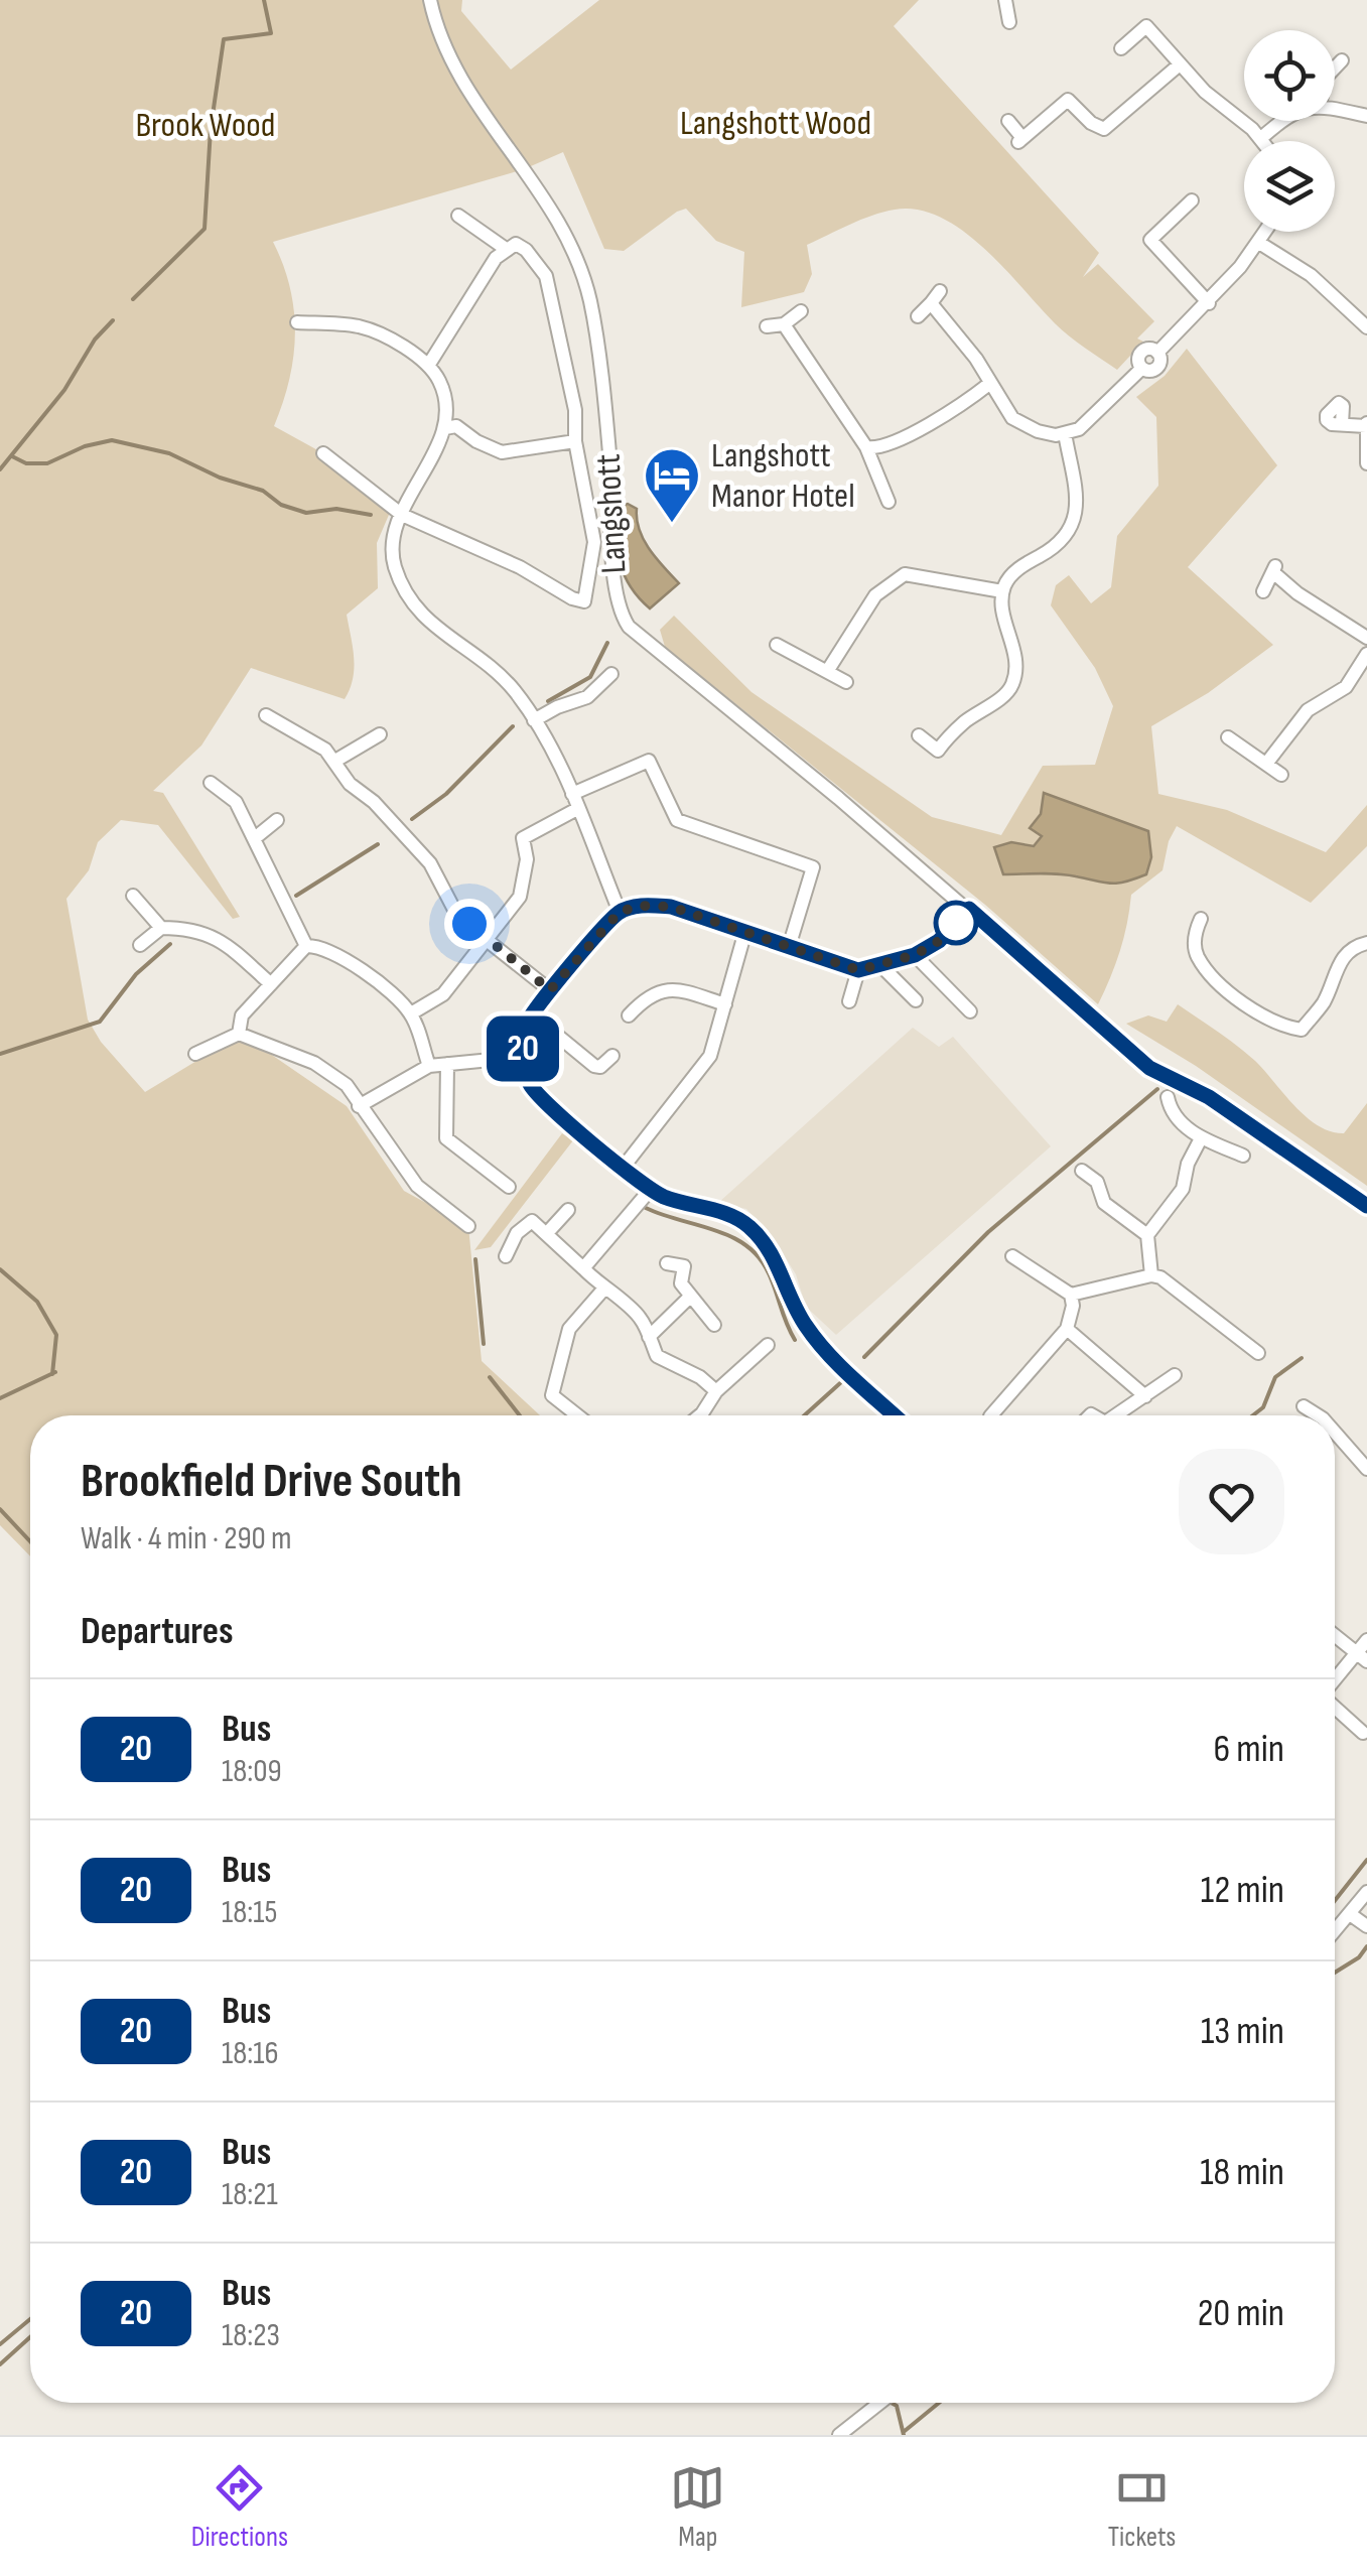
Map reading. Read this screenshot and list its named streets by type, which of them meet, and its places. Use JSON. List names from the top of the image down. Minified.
{"streets":{"street":["Langshott"]},"parks":["Langshott Wood","Brook Wood"],"places":{"hotel":["Langshott Manor Hotel"]},"lines":["bus line 20"],"page":{"on_map":"20","heading":[["Brookfield Drive South","Walk · 4 min · 290 m"],"Departures"],"list":[{"mark":"20","name":"Bus","note":"18:09","value":"6 min"},{"mark":"20","name":"Bus","note":"18:15","value":"12 min"},{"mark":"20","name":"Bus","note":"18:16","value":"13 min"},{"mark":"20","name":"Bus","note":"18:21","value":"18 min"},{"mark":"20","name":"Bus","note":"18:23","value":"20 min"}],"tabs":["Directions","Map","Tickets"]}}
